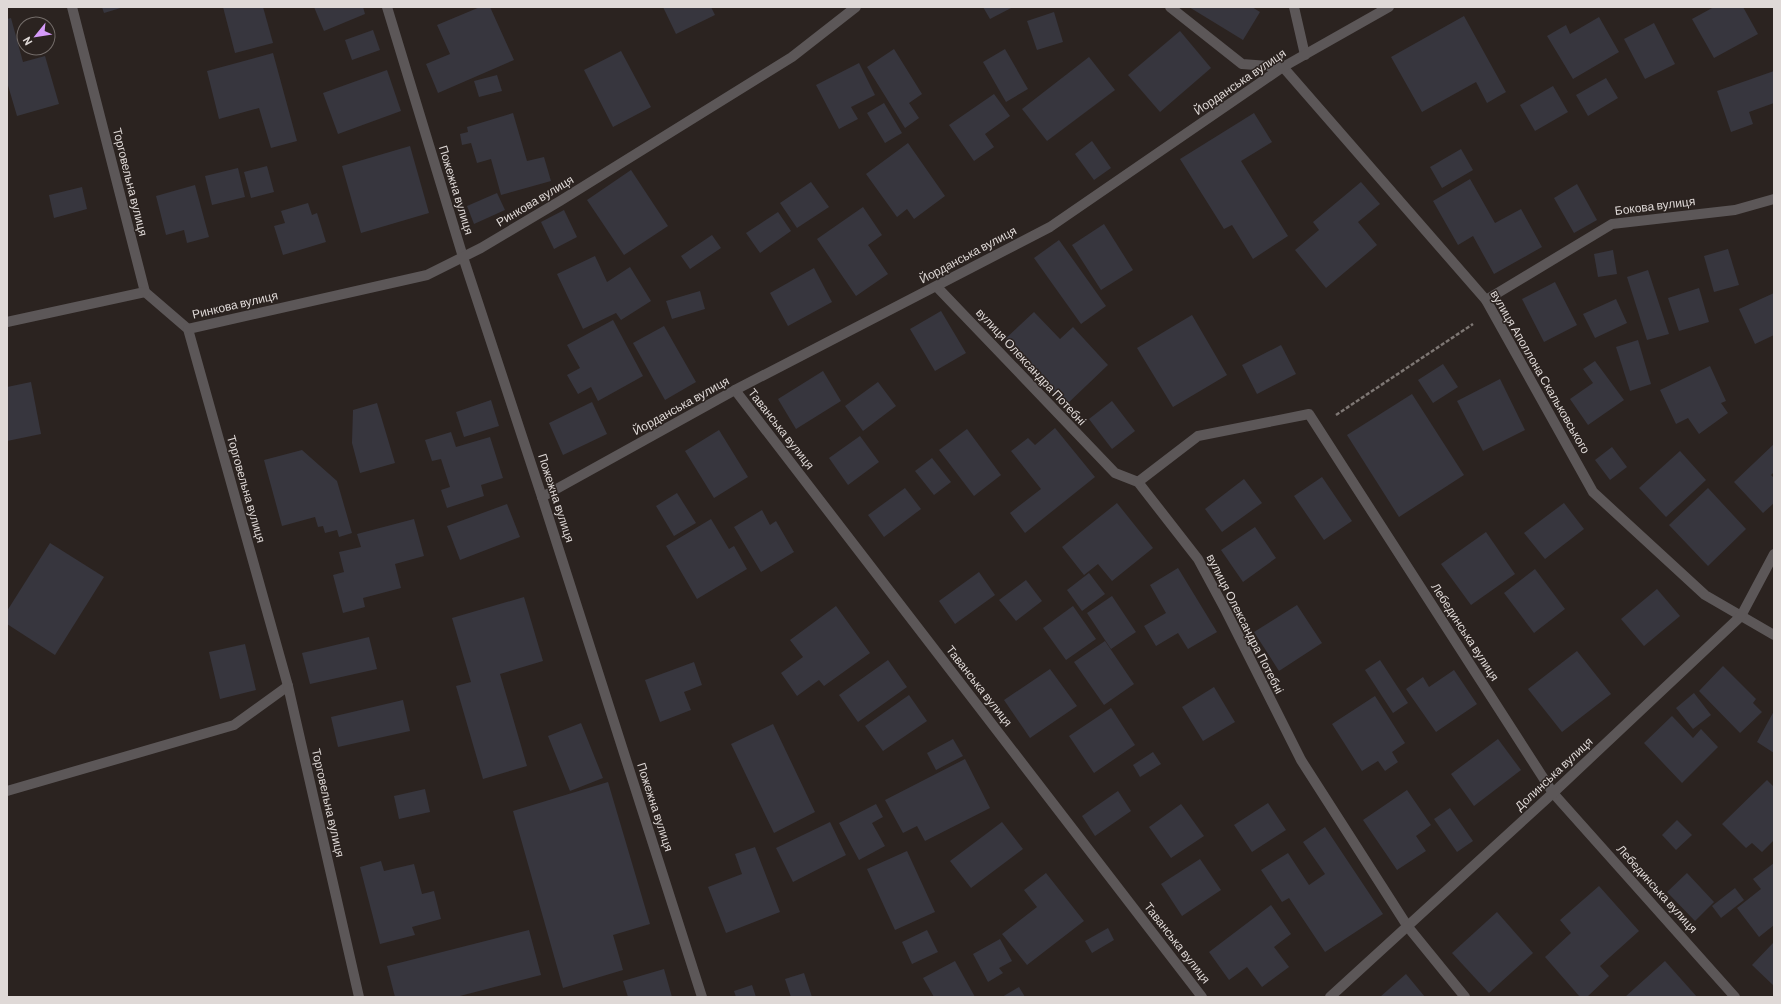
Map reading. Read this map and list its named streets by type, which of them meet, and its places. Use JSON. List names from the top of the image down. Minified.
{"streets":{"street":["Йорданська вулиця","Торговельна вулиця","Пожежна вулиця","Ринкова вулиця","Бокова вулиця","вулиця Олександра Потебні","вулиця Аполлона Скальковського","Таванська вулиця","Лебединська вулиця","Долинська вулиця"]},"crossings":[["Йорданська вулиця","Пожежна вулиця"],["Йорданська вулиця","вулиця Олександра Потебні"],["Йорданська вулиця","вулиця Аполлона Скальковського"],["Йорданська вулиця","Таванська вулиця"],["Торговельна вулиця","Ринкова вулиця"],["Пожежна вулиця","Ринкова вулиця"],["Бокова вулиця","вулиця Аполлона Скальковського"],["вулиця Олександра Потебні","Лебединська вулиця"],["вулиця Олександра Потебні","Долинська вулиця"],["вулиця Аполлона Скальковського","Долинська вулиця"],["Лебединська вулиця","Долинська вулиця"]],"north":"bottom left"}
